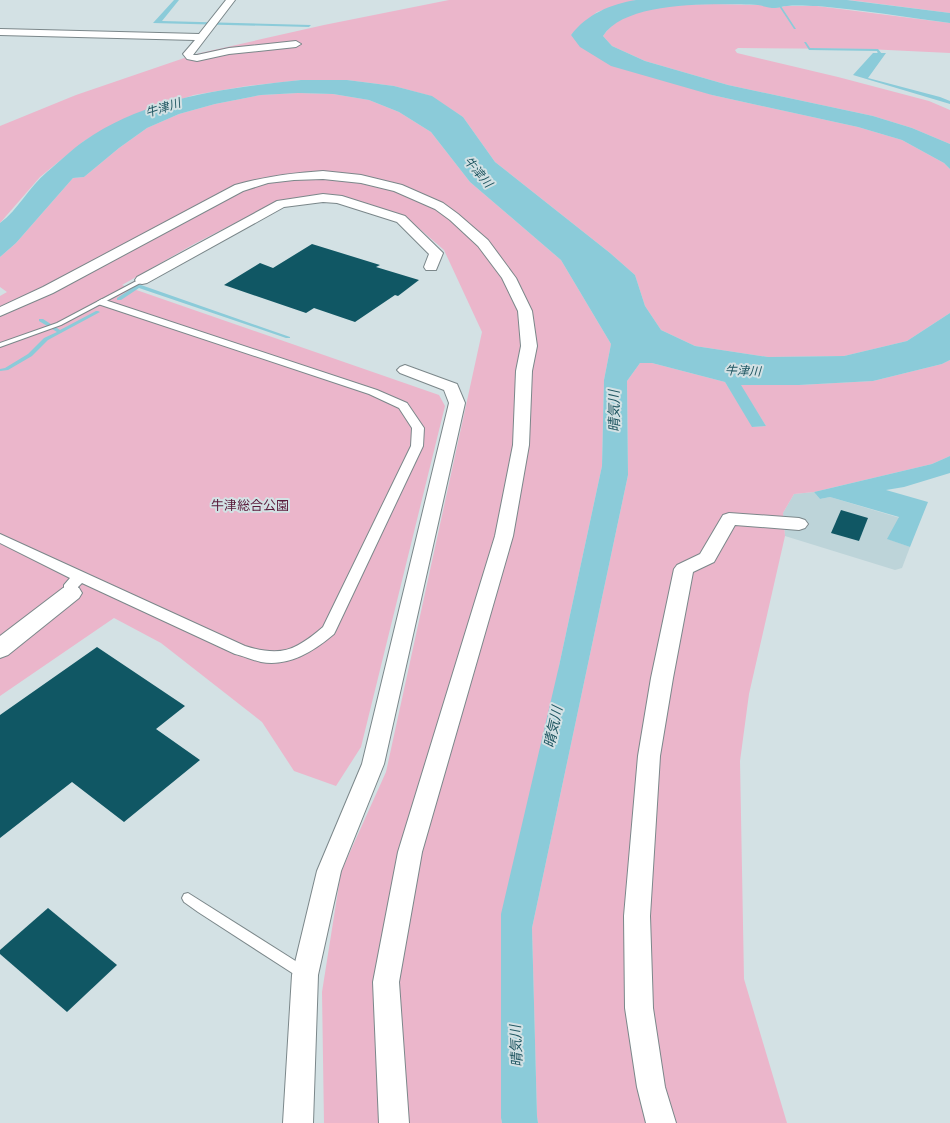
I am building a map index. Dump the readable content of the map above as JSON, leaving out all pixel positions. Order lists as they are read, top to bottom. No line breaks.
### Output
{"water":["牛津川","晴気川"],"parks":["牛津総合公園"]}
